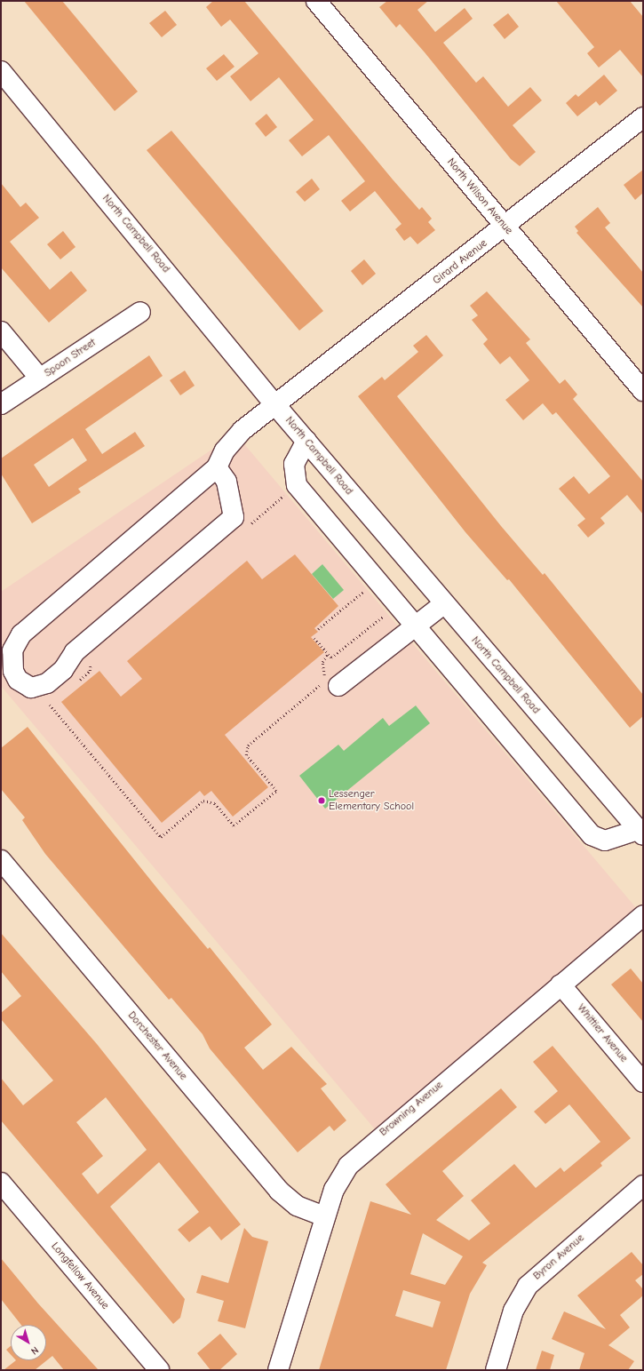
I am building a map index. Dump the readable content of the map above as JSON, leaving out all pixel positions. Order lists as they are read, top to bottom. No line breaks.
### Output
{"streets":{"street":["North Wilson Avenue","North Campbell Road","Girard Avenue","Spoon Street","Whittier Avenue","Dorchester Avenue","Browning Avenue","Byron Avenue","Longfellow Avenue"]},"crossings":[["North Wilson Avenue","Girard Avenue"],["North Campbell Road","Girard Avenue"],["Whittier Avenue","Browning Avenue"],["Dorchester Avenue","Browning Avenue"]],"places":["Lessenger Elementary School"],"north":"bottom right"}
